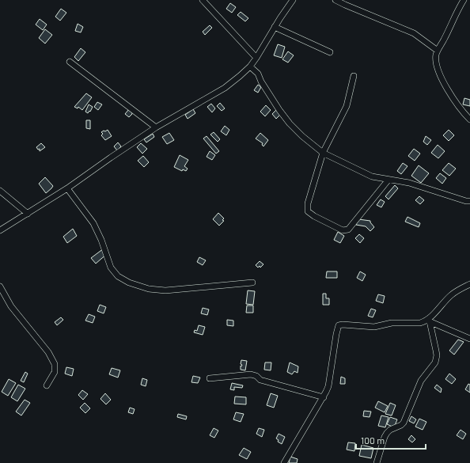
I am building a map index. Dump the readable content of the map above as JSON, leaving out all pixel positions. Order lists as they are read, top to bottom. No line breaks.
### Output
{"scale_bar":"100 m"}
